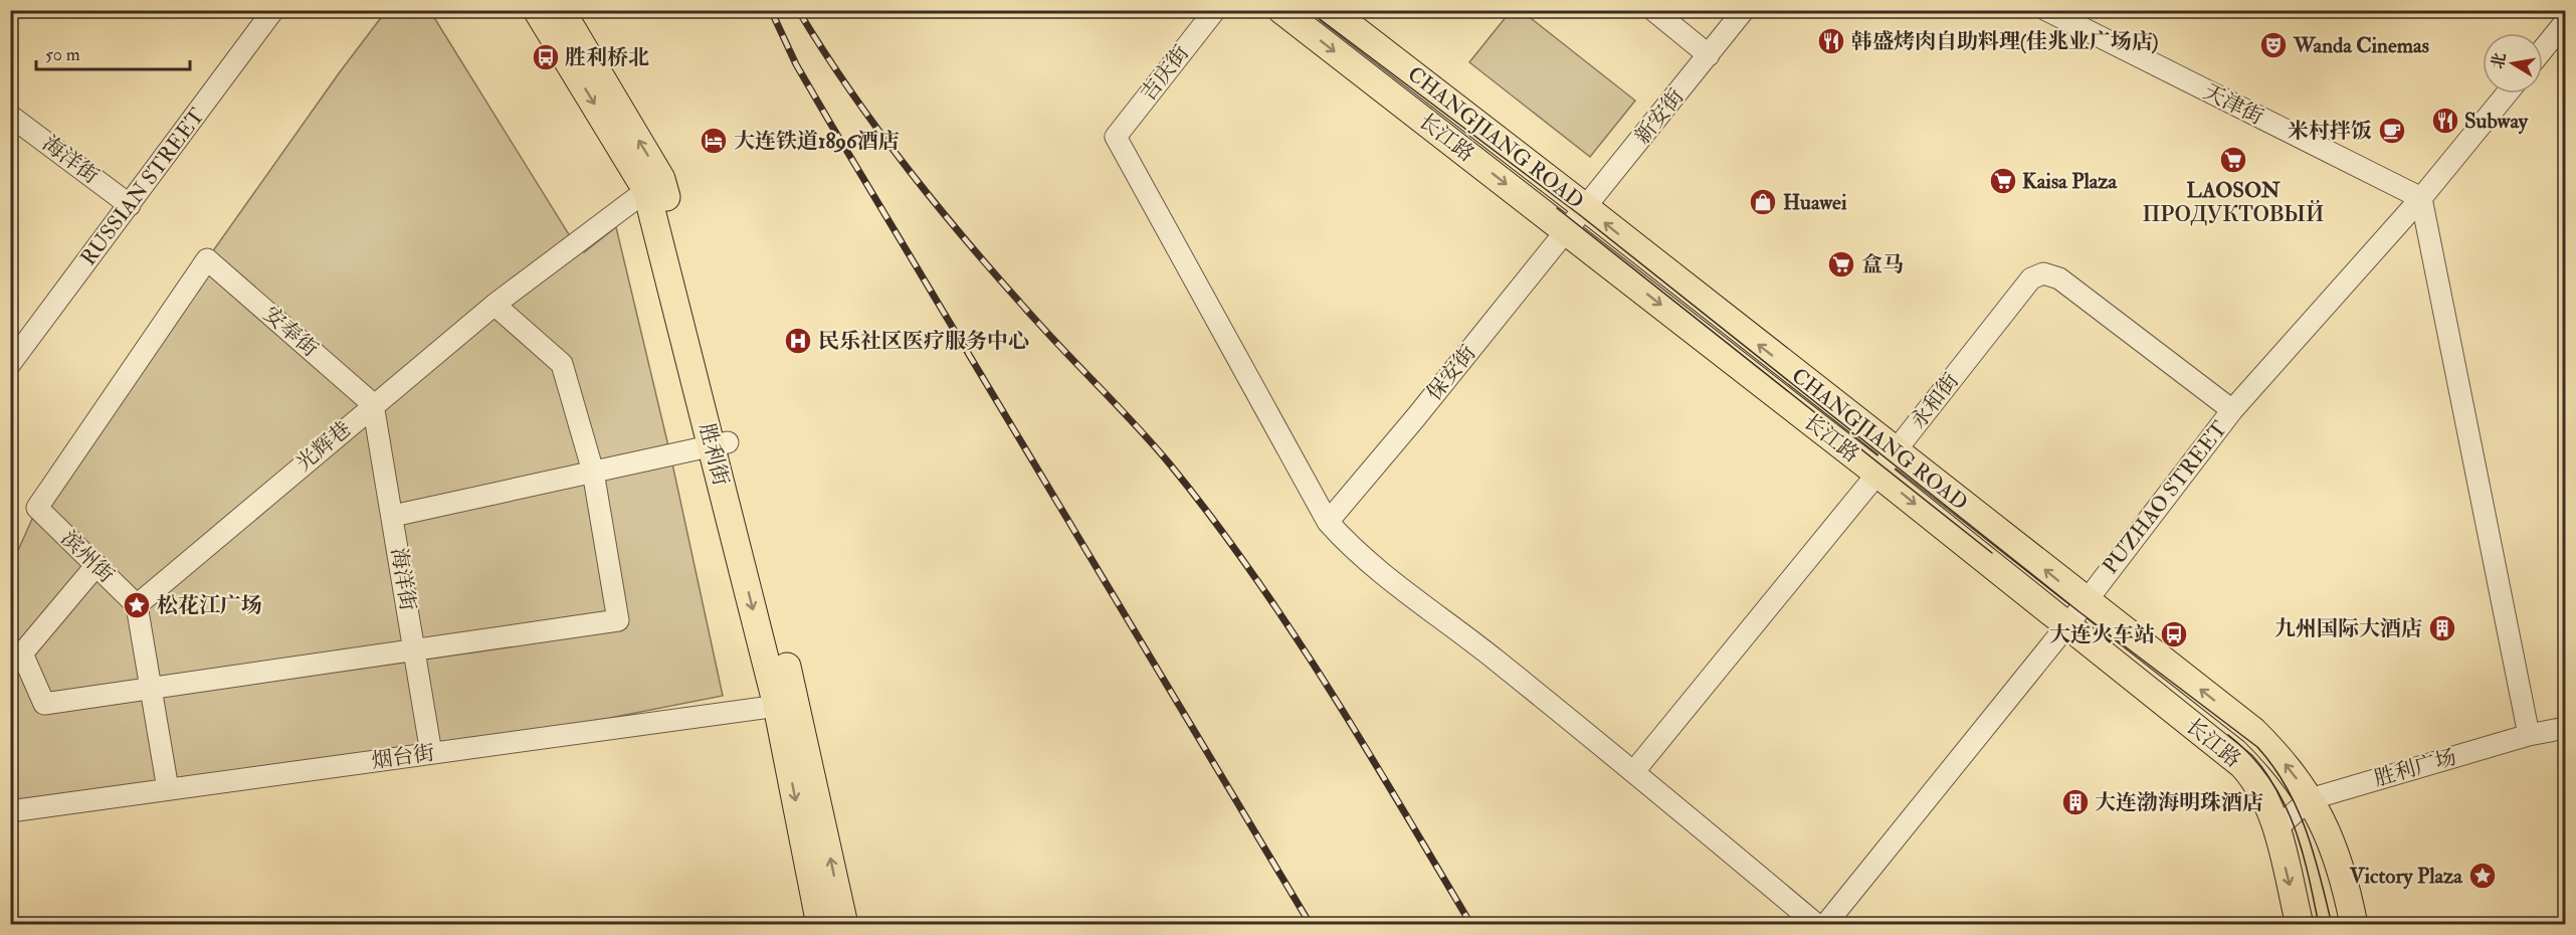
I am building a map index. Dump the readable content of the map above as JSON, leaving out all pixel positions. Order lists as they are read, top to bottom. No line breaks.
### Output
{"streets":{"main road":["长江路","CHANGJIANG ROAD","胜利街"],"street":["吉庆街","天津街","新安街","海洋街","RUSSIAN STREET","安奉街","保安街","永和街","光辉巷","PUZHAO STREET","滨州街","烟台街","胜利广场"]},"crossings":[["吉庆街","保安街"],["天津街","PUZHAO STREET"],["新安街","长江路"],["新安街","CHANGJIANG ROAD"],["新安街","保安街"],["长江路","CHANGJIANG ROAD"],["长江路","保安街"],["长江路","永和街"],["长江路","PUZHAO STREET"],["长江路","胜利广场"],["CHANGJIANG ROAD","保安街"],["CHANGJIANG ROAD","永和街"],["CHANGJIANG ROAD","PUZHAO STREET"],["CHANGJIANG ROAD","胜利广场"],["海洋街","RUSSIAN STREET"],["海洋街","安奉街"],["海洋街","光辉巷"],["海洋街","烟台街"],["安奉街","光辉巷"],["安奉街","滨州街"],["永和街","PUZHAO STREET"],["光辉巷","胜利街"],["光辉巷","滨州街"],["胜利街","烟台街"]],"one_way":["长江路","CHANGJIANG ROAD"],"places":{"restaurant":["韩盛烤肉自助料理(佳兆业广场店)","Subway"],"theatre":["Wanda Cinemas"],"bus stop":["胜利桥北","大连火车站"],"cafe":["米村拌饭"],"hotel":["大连铁道1896酒店"],"supermarket":["LAOSON ПРОДУКТОВЫЙ","Kaisa Plaza","盒马"],"shop":["Huawei"],"hospital":["民乐社区医疗服务中心"],"place":["松花江广场","Victory Plaza"],"building":["九州国际大酒店","大连渤海明珠酒店"]},"scale_bar":"50 m","north":"left"}
